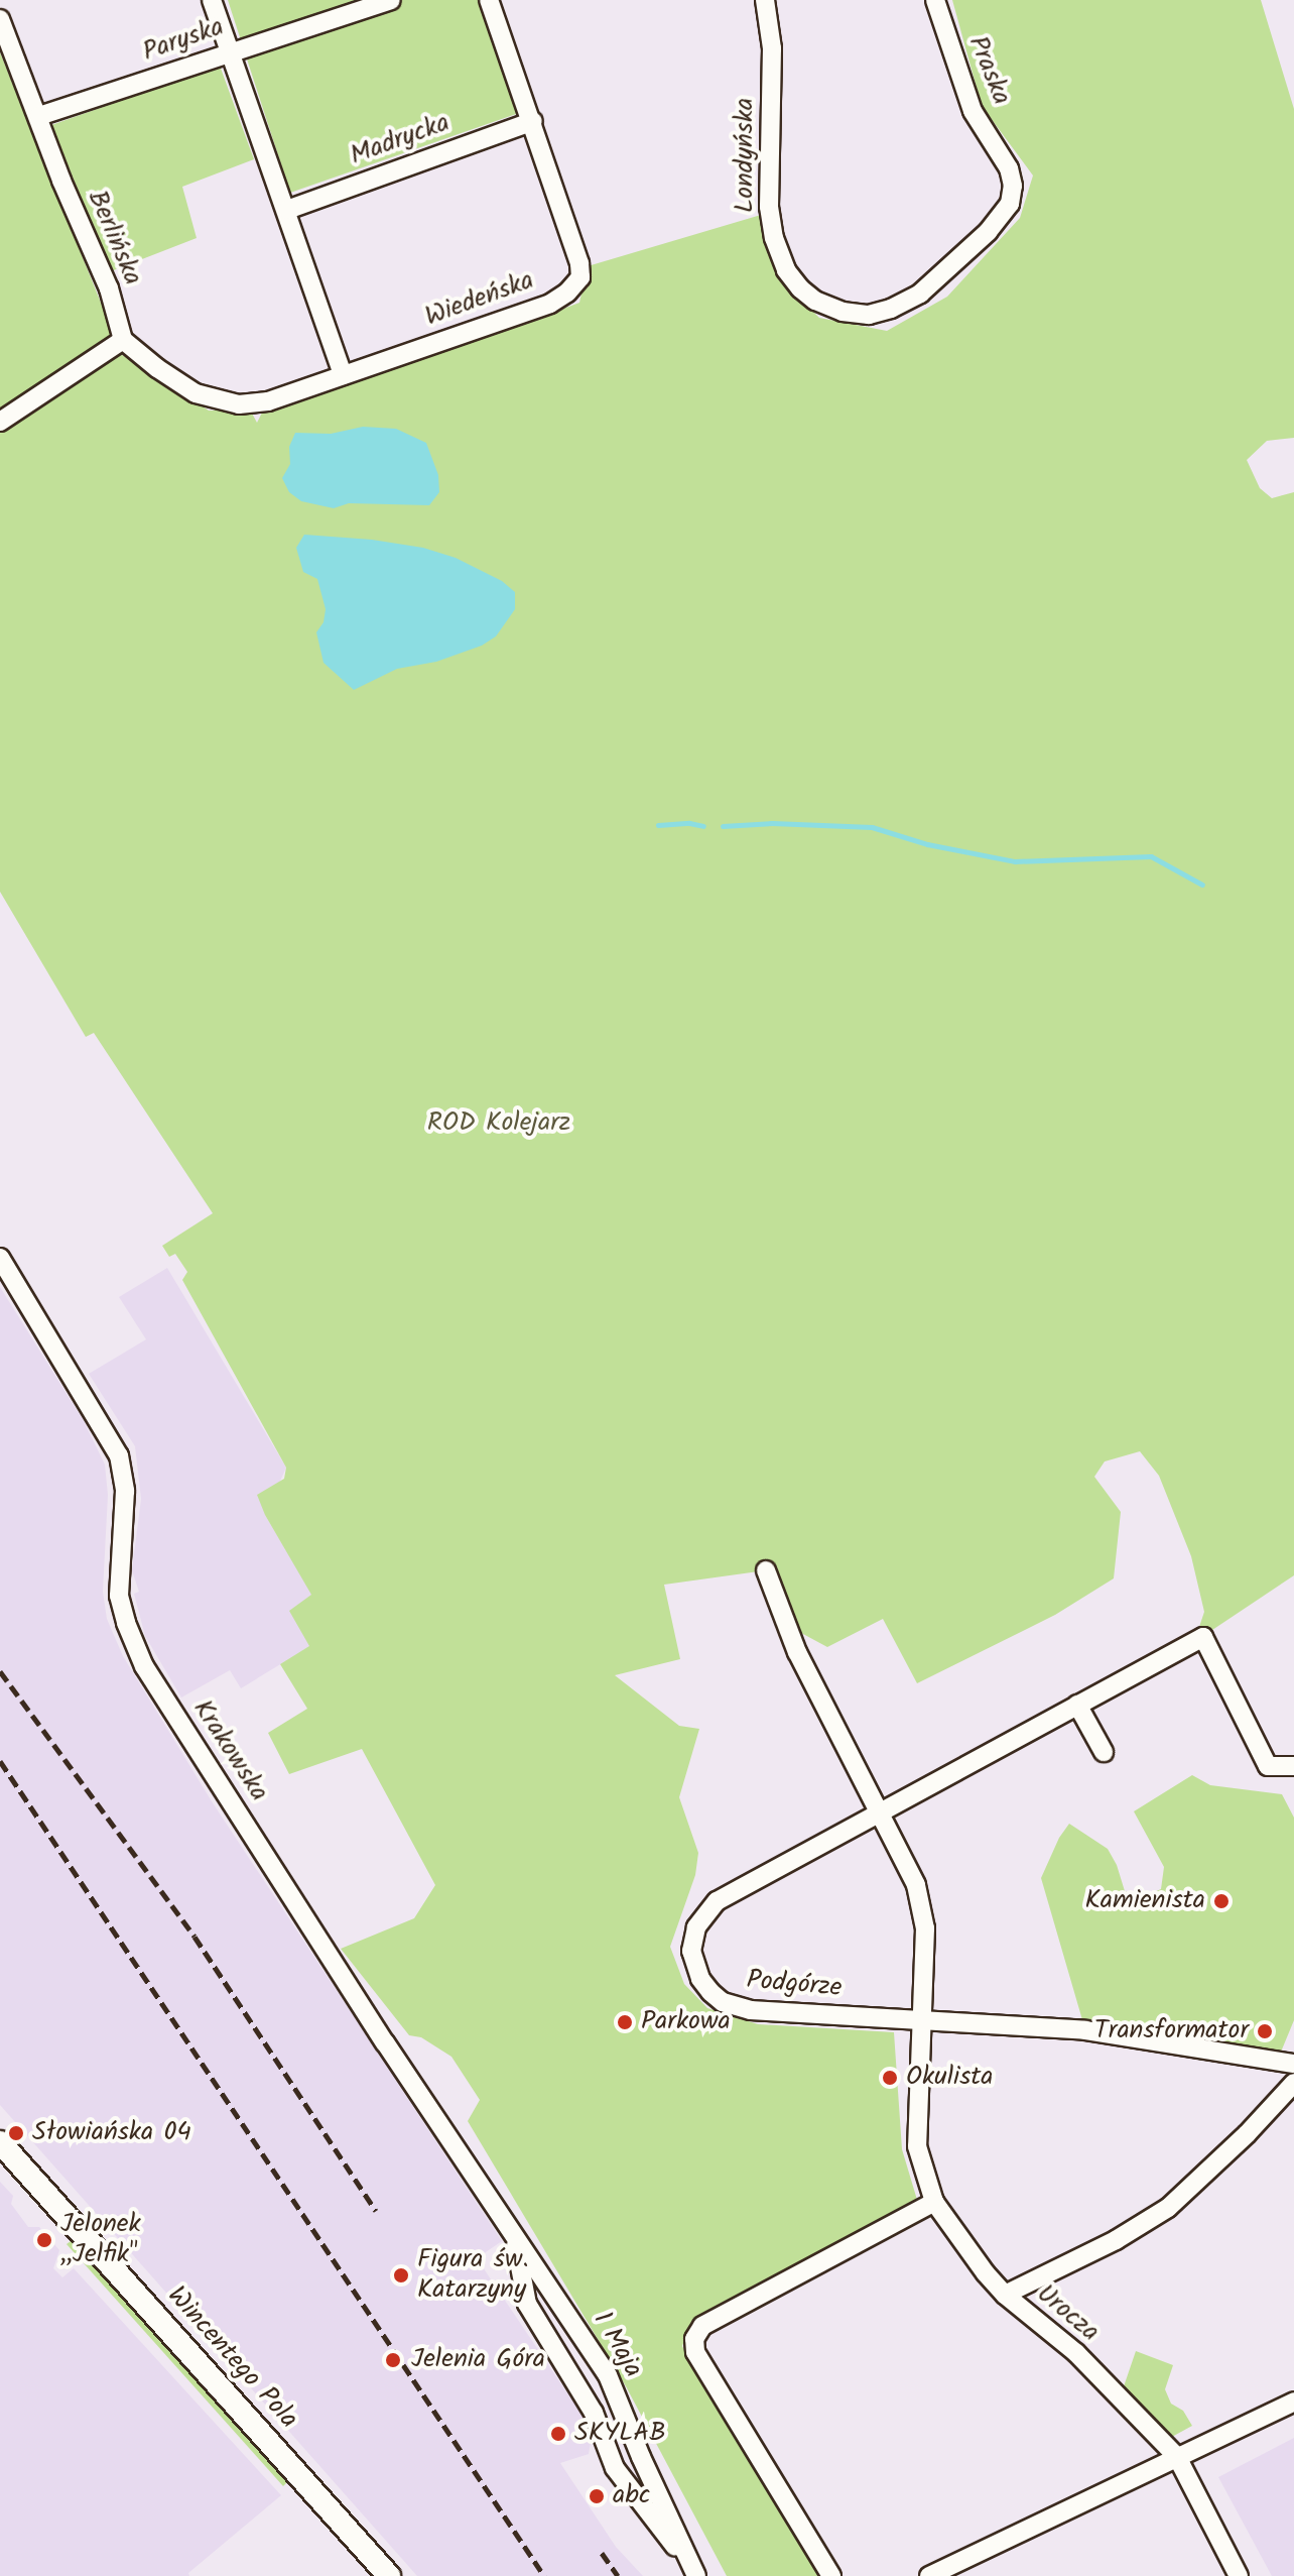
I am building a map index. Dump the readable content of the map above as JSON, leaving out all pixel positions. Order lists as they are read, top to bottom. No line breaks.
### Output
{"streets":{"street":["Paryska","Praska","Madrycka","Londyńska","Berlińska","Wiedeńska","Krakowska","Podgórze","Urocza","1 Maja","Wincentego Pola"]},"crossings":[["Paryska","Berlińska"],["Praska","Londyńska"],["Madrycka","Wiedeńska"],["Berlińska","Wiedeńska"],["Krakowska","1 Maja"]],"parks":["ROD Kolejarz"],"places":["Kamienista","Parkowa","Transformator","Okulista","Słowiańska 04","Jelonek ,,Jelfik\"","Figura św. Katarzyny","Jelenia Góra","SKYLAB","abc"]}
